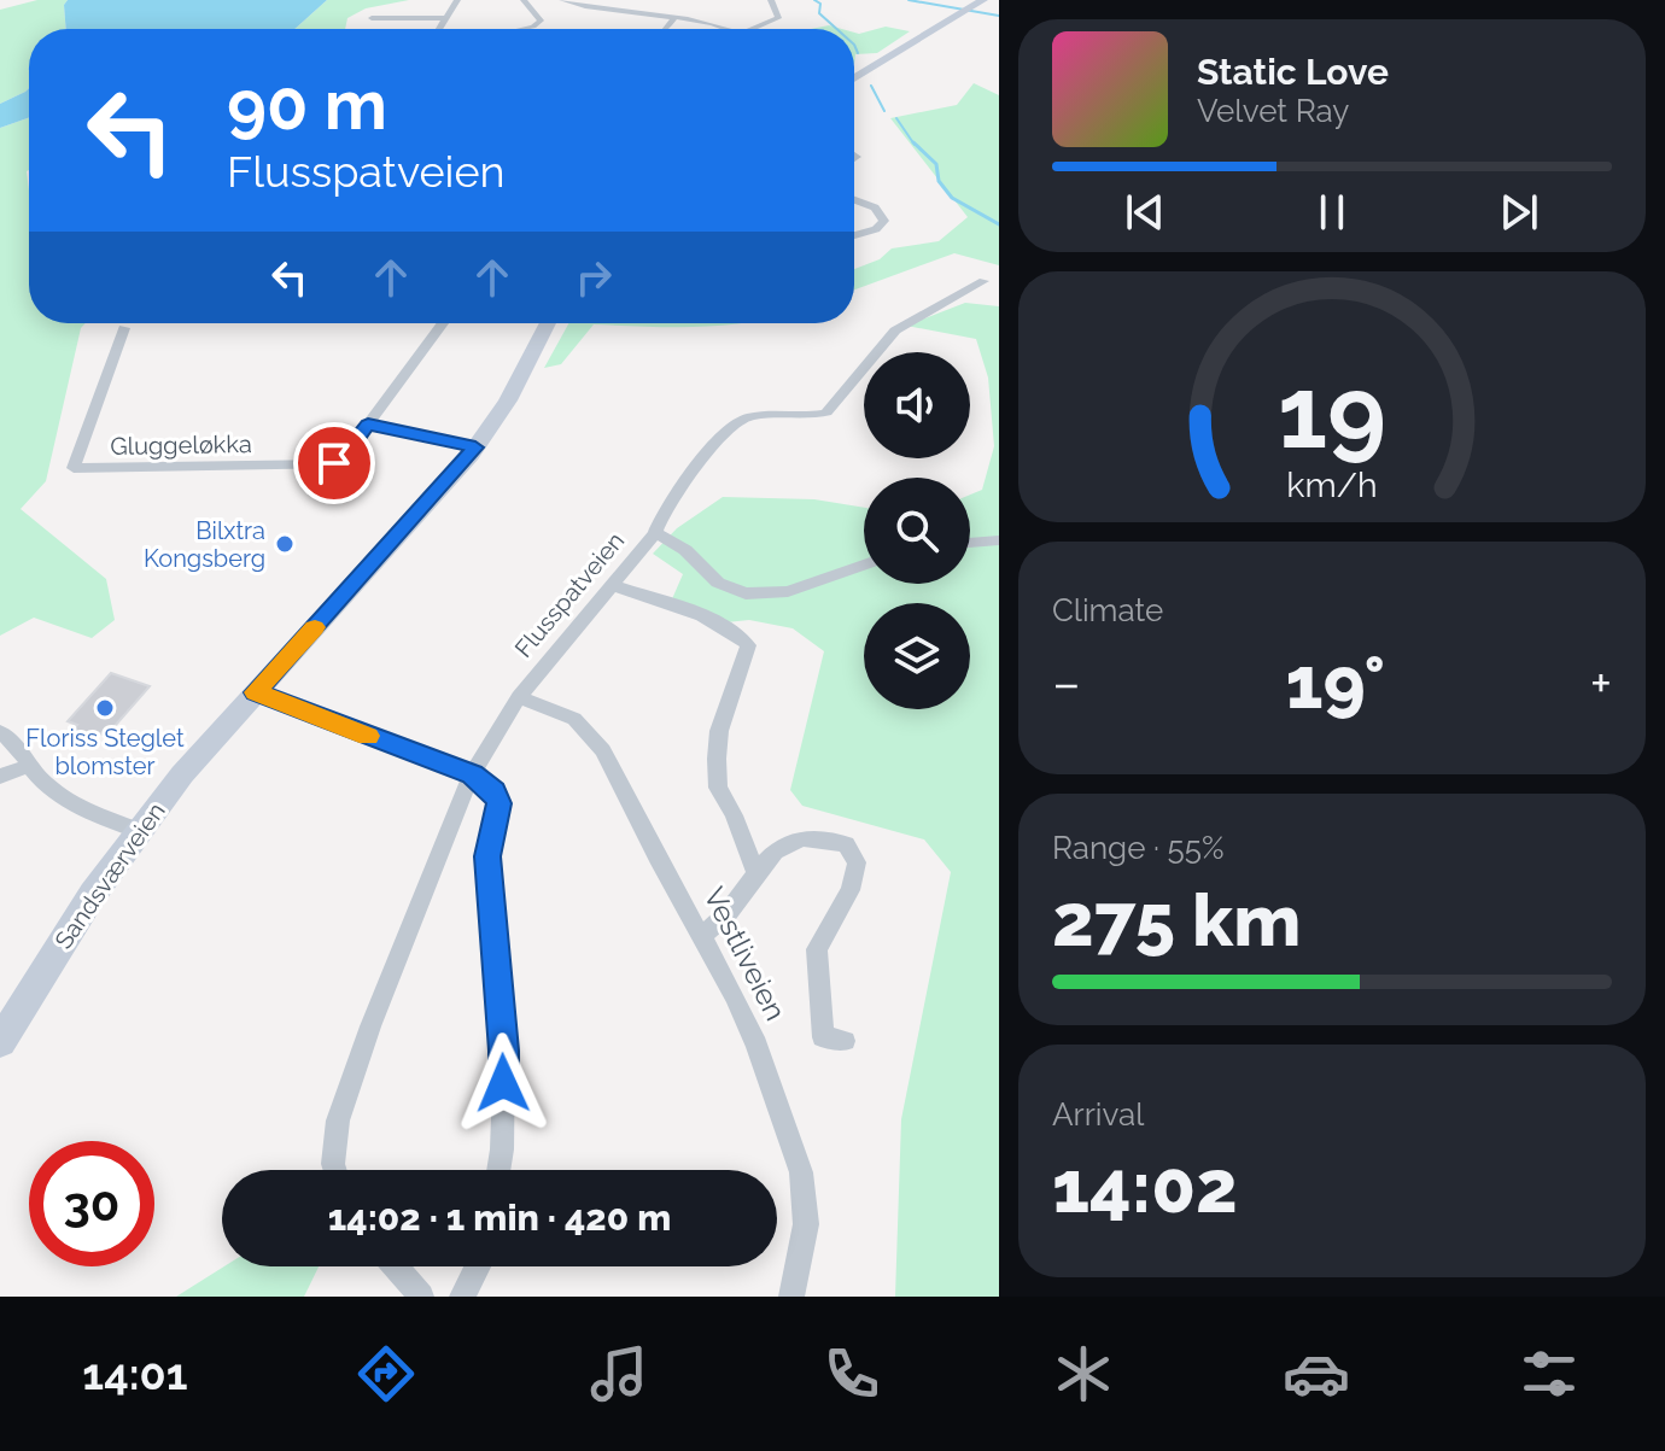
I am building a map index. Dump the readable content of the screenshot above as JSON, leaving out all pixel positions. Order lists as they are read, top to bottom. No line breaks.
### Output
{"streets":{"main road":["Sandsværveien"],"street":["Gluggeløkka","Flusspatveien","Vestliveien"]},"crossings":[["Flusspatveien","Vestliveien"]],"places":["Bilxtra Kongsberg","Floriss Steglet blomster"],"page":{"turn":["90 m","Flusspatveien"],"song":["Static Love","Velvet Ray"],"tile":["Climate",["Range · 55%","275 km"],["Arrival","14:02"]],"heat":["−","19°","+"],"limit":"30","trip":"14:02 · 1 min · 420 m","tabs":"14:01","gauge":["19","km/h"]}}
